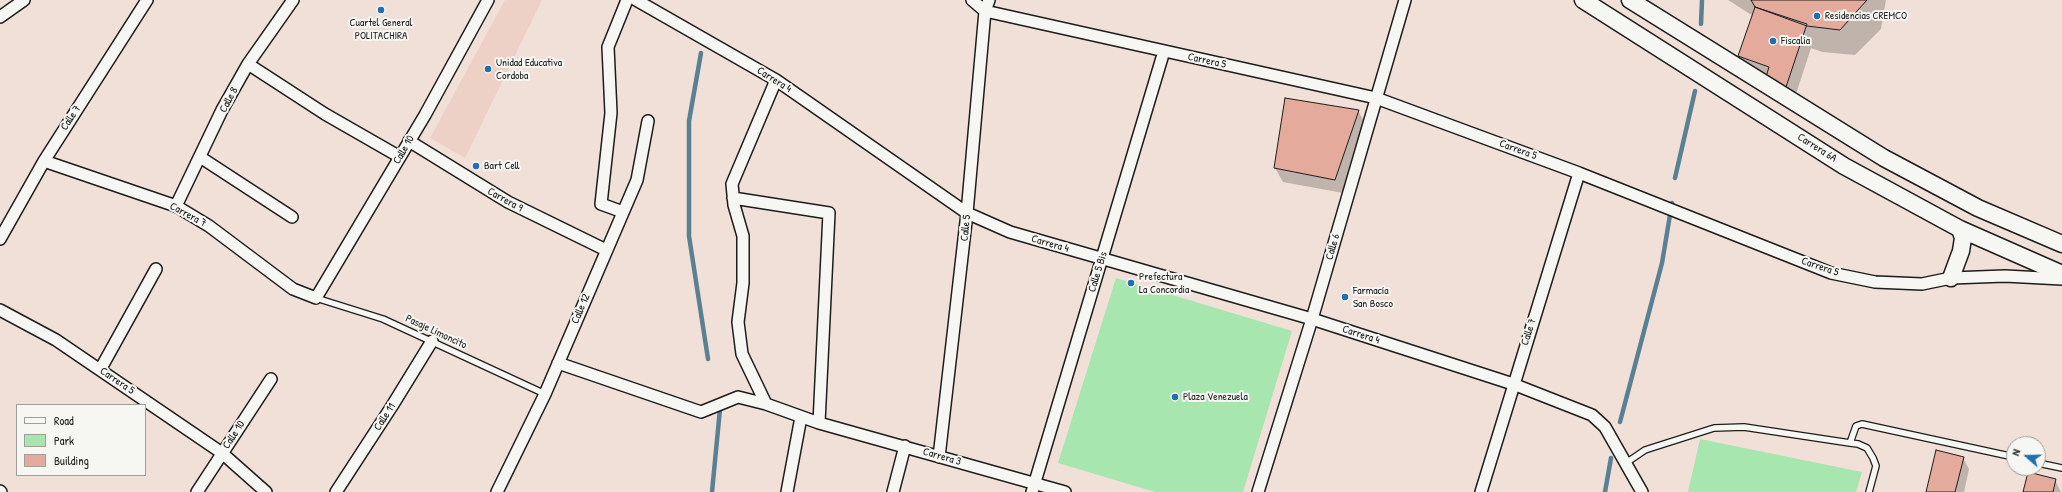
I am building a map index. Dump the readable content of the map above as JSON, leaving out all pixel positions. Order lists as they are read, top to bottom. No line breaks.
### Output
{"streets":{"street":["Carrera 5","Carrera 4","Calle 8","Calle 7","Carrera 6A","Calle 10","Carrera 9","Carrera 7","Calle 5","Calle 6","Calle 5 Bis","Calle 12","Calle 11","Carrera 3"],"lane":["Pasaje Limoncito"]},"crossings":[["Carrera 5","Calle 7"],["Carrera 5","Calle 10"],["Carrera 5","Calle 5"],["Carrera 5","Calle 6"],["Carrera 5","Calle 5 Bis"],["Carrera 4","Calle 7"],["Carrera 4","Calle 5"],["Carrera 4","Calle 6"],["Carrera 4","Calle 5 Bis"],["Calle 8","Carrera 7"],["Calle 7","Carrera 7"],["Calle 10","Carrera 9"],["Calle 10","Carrera 7"],["Calle 10","Pasaje Limoncito"],["Carrera 9","Calle 12"],["Carrera 7","Pasaje Limoncito"],["Calle 5","Carrera 3"],["Calle 5 Bis","Carrera 3"],["Calle 12","Pasaje Limoncito"],["Calle 12","Carrera 3"],["Pasaje Limoncito","Calle 11"]],"places":["Cuartel General POLITACHIRA","Residencias CREMCO","Fiscalía","Unidad Educativa Cordoba","Bart Cell","Prefectura La Concordia","Farmacía San Bosco","Plaza Venezuela"],"legend":["Road","Park","Building"],"north":"left"}
